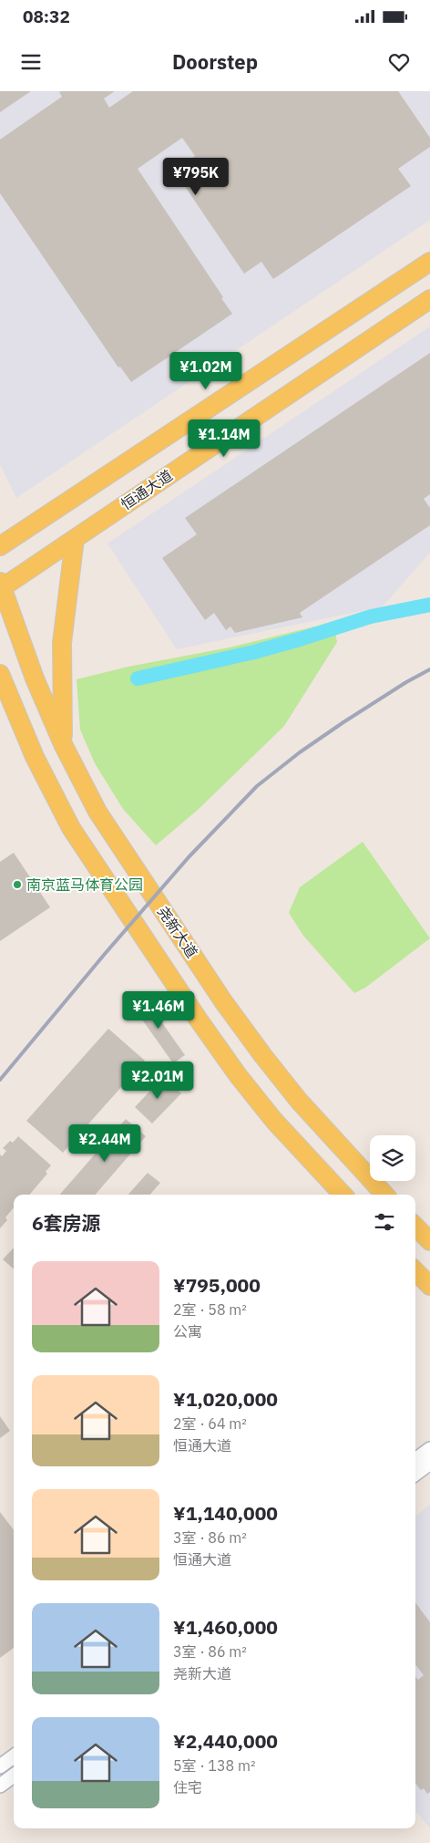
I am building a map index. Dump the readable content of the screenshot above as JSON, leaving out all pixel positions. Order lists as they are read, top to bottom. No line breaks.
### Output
{"streets":{"main road":["恒通大道","尧新大道"]},"crossings":[["恒通大道","尧新大道"]],"places":["南京蓝马体育公园"],"page":{"status":"08:32","header":"Doorstep","price":["¥795K","¥1.02M","¥1.14M","¥1.46M","¥2.01M","¥2.44M"],"heading":"6套房源","list":[{"name":"¥795,000","note":"2室 · 58 m² · 公寓"},{"name":"¥1,020,000","note":"2室 · 64 m² · 恒通大道"},{"name":"¥1,140,000","note":"3室 · 86 m² · 恒通大道"},{"name":"¥1,460,000","note":"3室 · 86 m² · 尧新大道"},{"name":"¥2,440,000","note":"5室 · 138 m² · 住宅"}]}}
